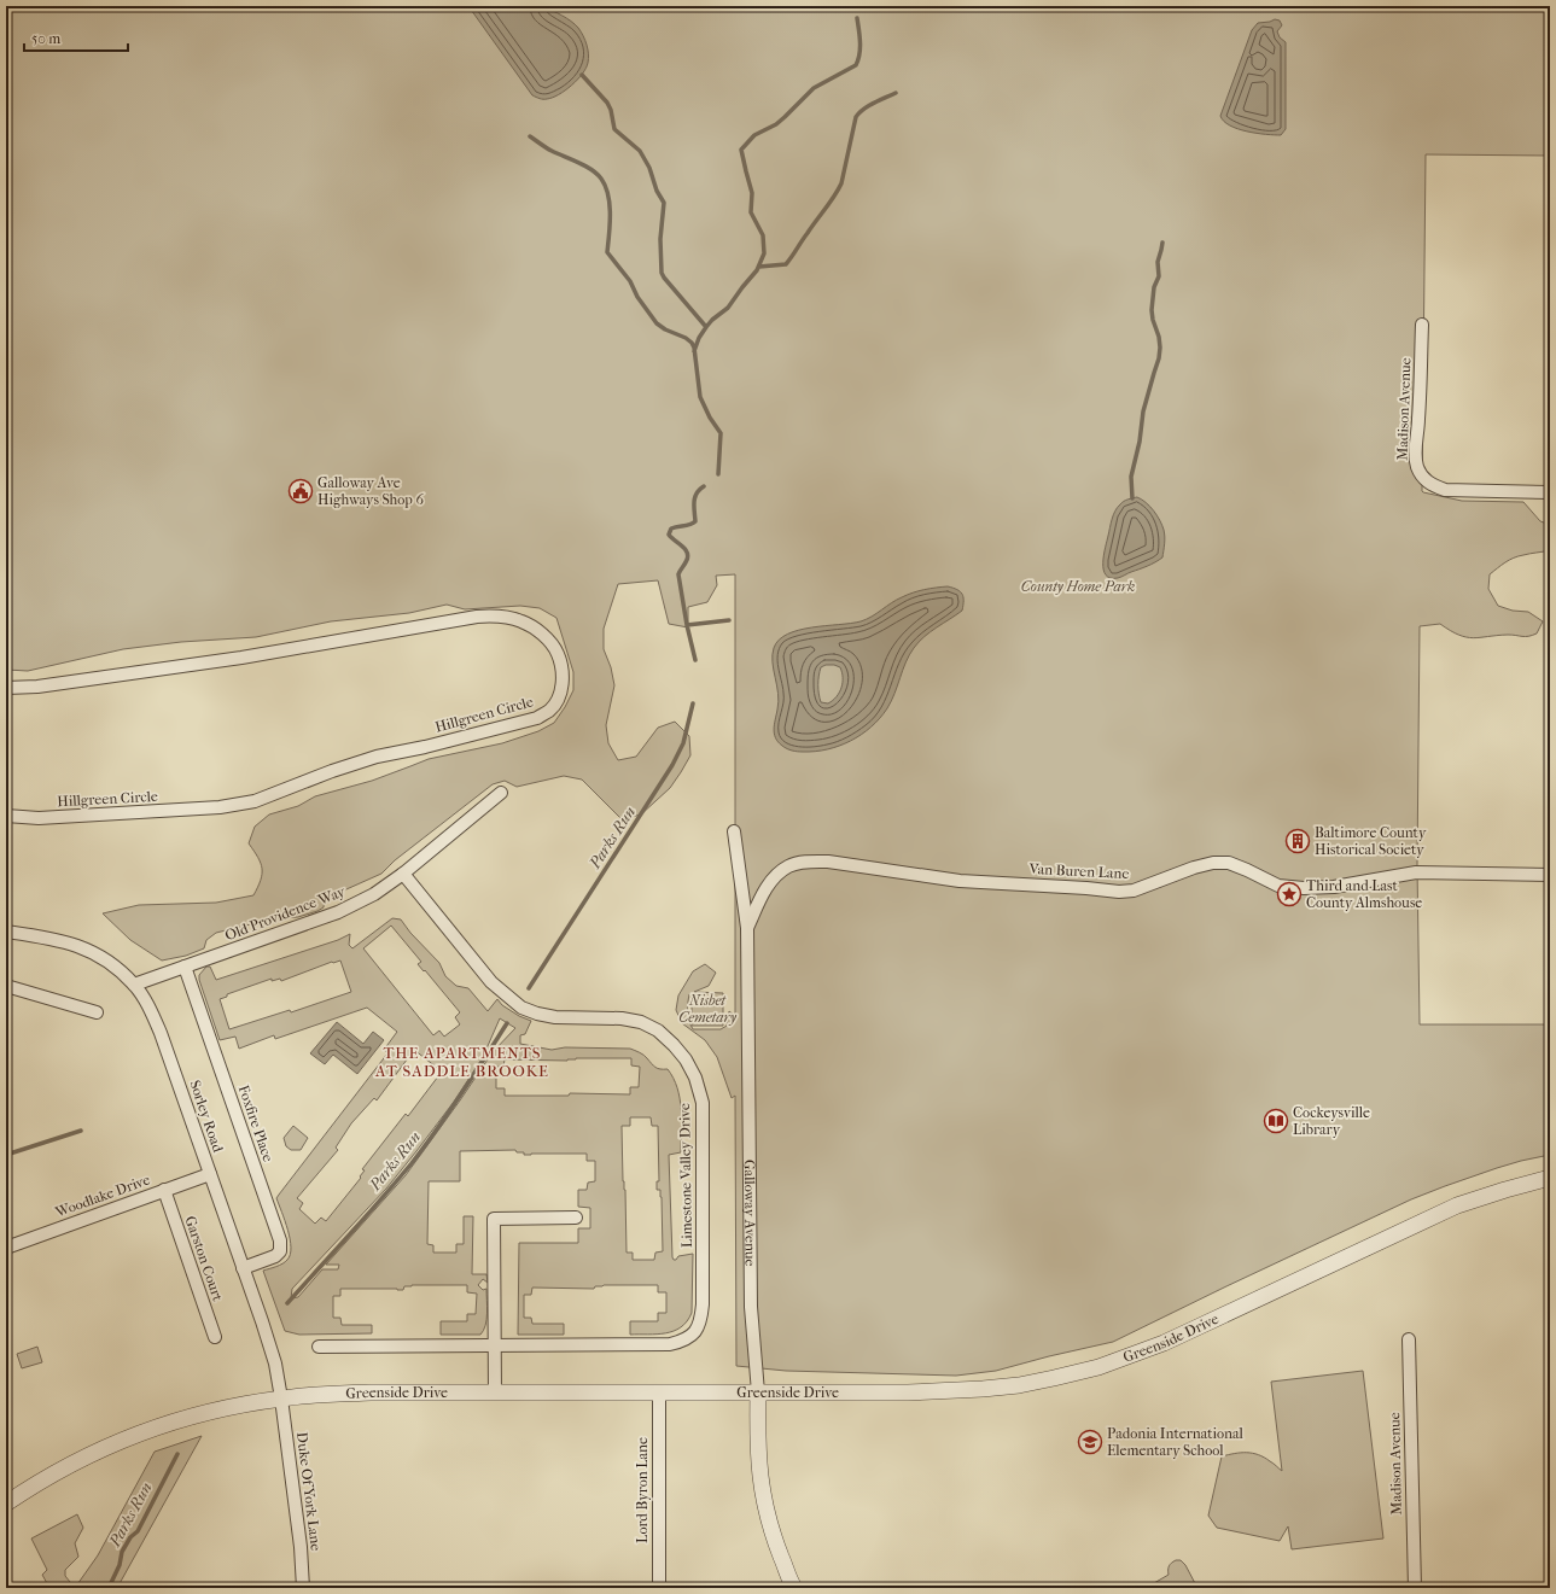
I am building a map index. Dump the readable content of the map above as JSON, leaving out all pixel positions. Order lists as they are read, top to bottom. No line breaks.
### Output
{"streets":{"street":["Madison Avenue","Hillgreen Circle","Van Buren Lane","Old Providence Way","Sorley Road","Foxfire Place","Limestone Valley Drive","Woodlake Drive","Galloway Avenue","Garston Court","Greenside Drive","Lord Byron Lane","Duke Of York Lane"]},"crossings":[["Van Buren Lane","Galloway Avenue"],["Old Providence Way","Sorley Road"],["Old Providence Way","Foxfire Place"],["Old Providence Way","Limestone Valley Drive"],["Sorley Road","Foxfire Place"],["Sorley Road","Woodlake Drive"],["Sorley Road","Greenside Drive"],["Sorley Road","Duke Of York Lane"],["Woodlake Drive","Garston Court"],["Galloway Avenue","Greenside Drive"],["Greenside Drive","Lord Byron Lane"],["Greenside Drive","Duke Of York Lane"]],"districts":["THE APARTMENTS AT SADDLE BROOKE"],"water":["Parks Run"],"parks":["County Home Park","Nisbet Cemetary"],"places":{"public building":["Galloway Ave Highways Shop 6"],"building":["Baltimore County Historical Society"],"place":["Third and Last County Almshouse"],"library":["Cockeysville Library"],"school or university":["Padonia International Elementary School"]},"scale_bar":"50 m"}
